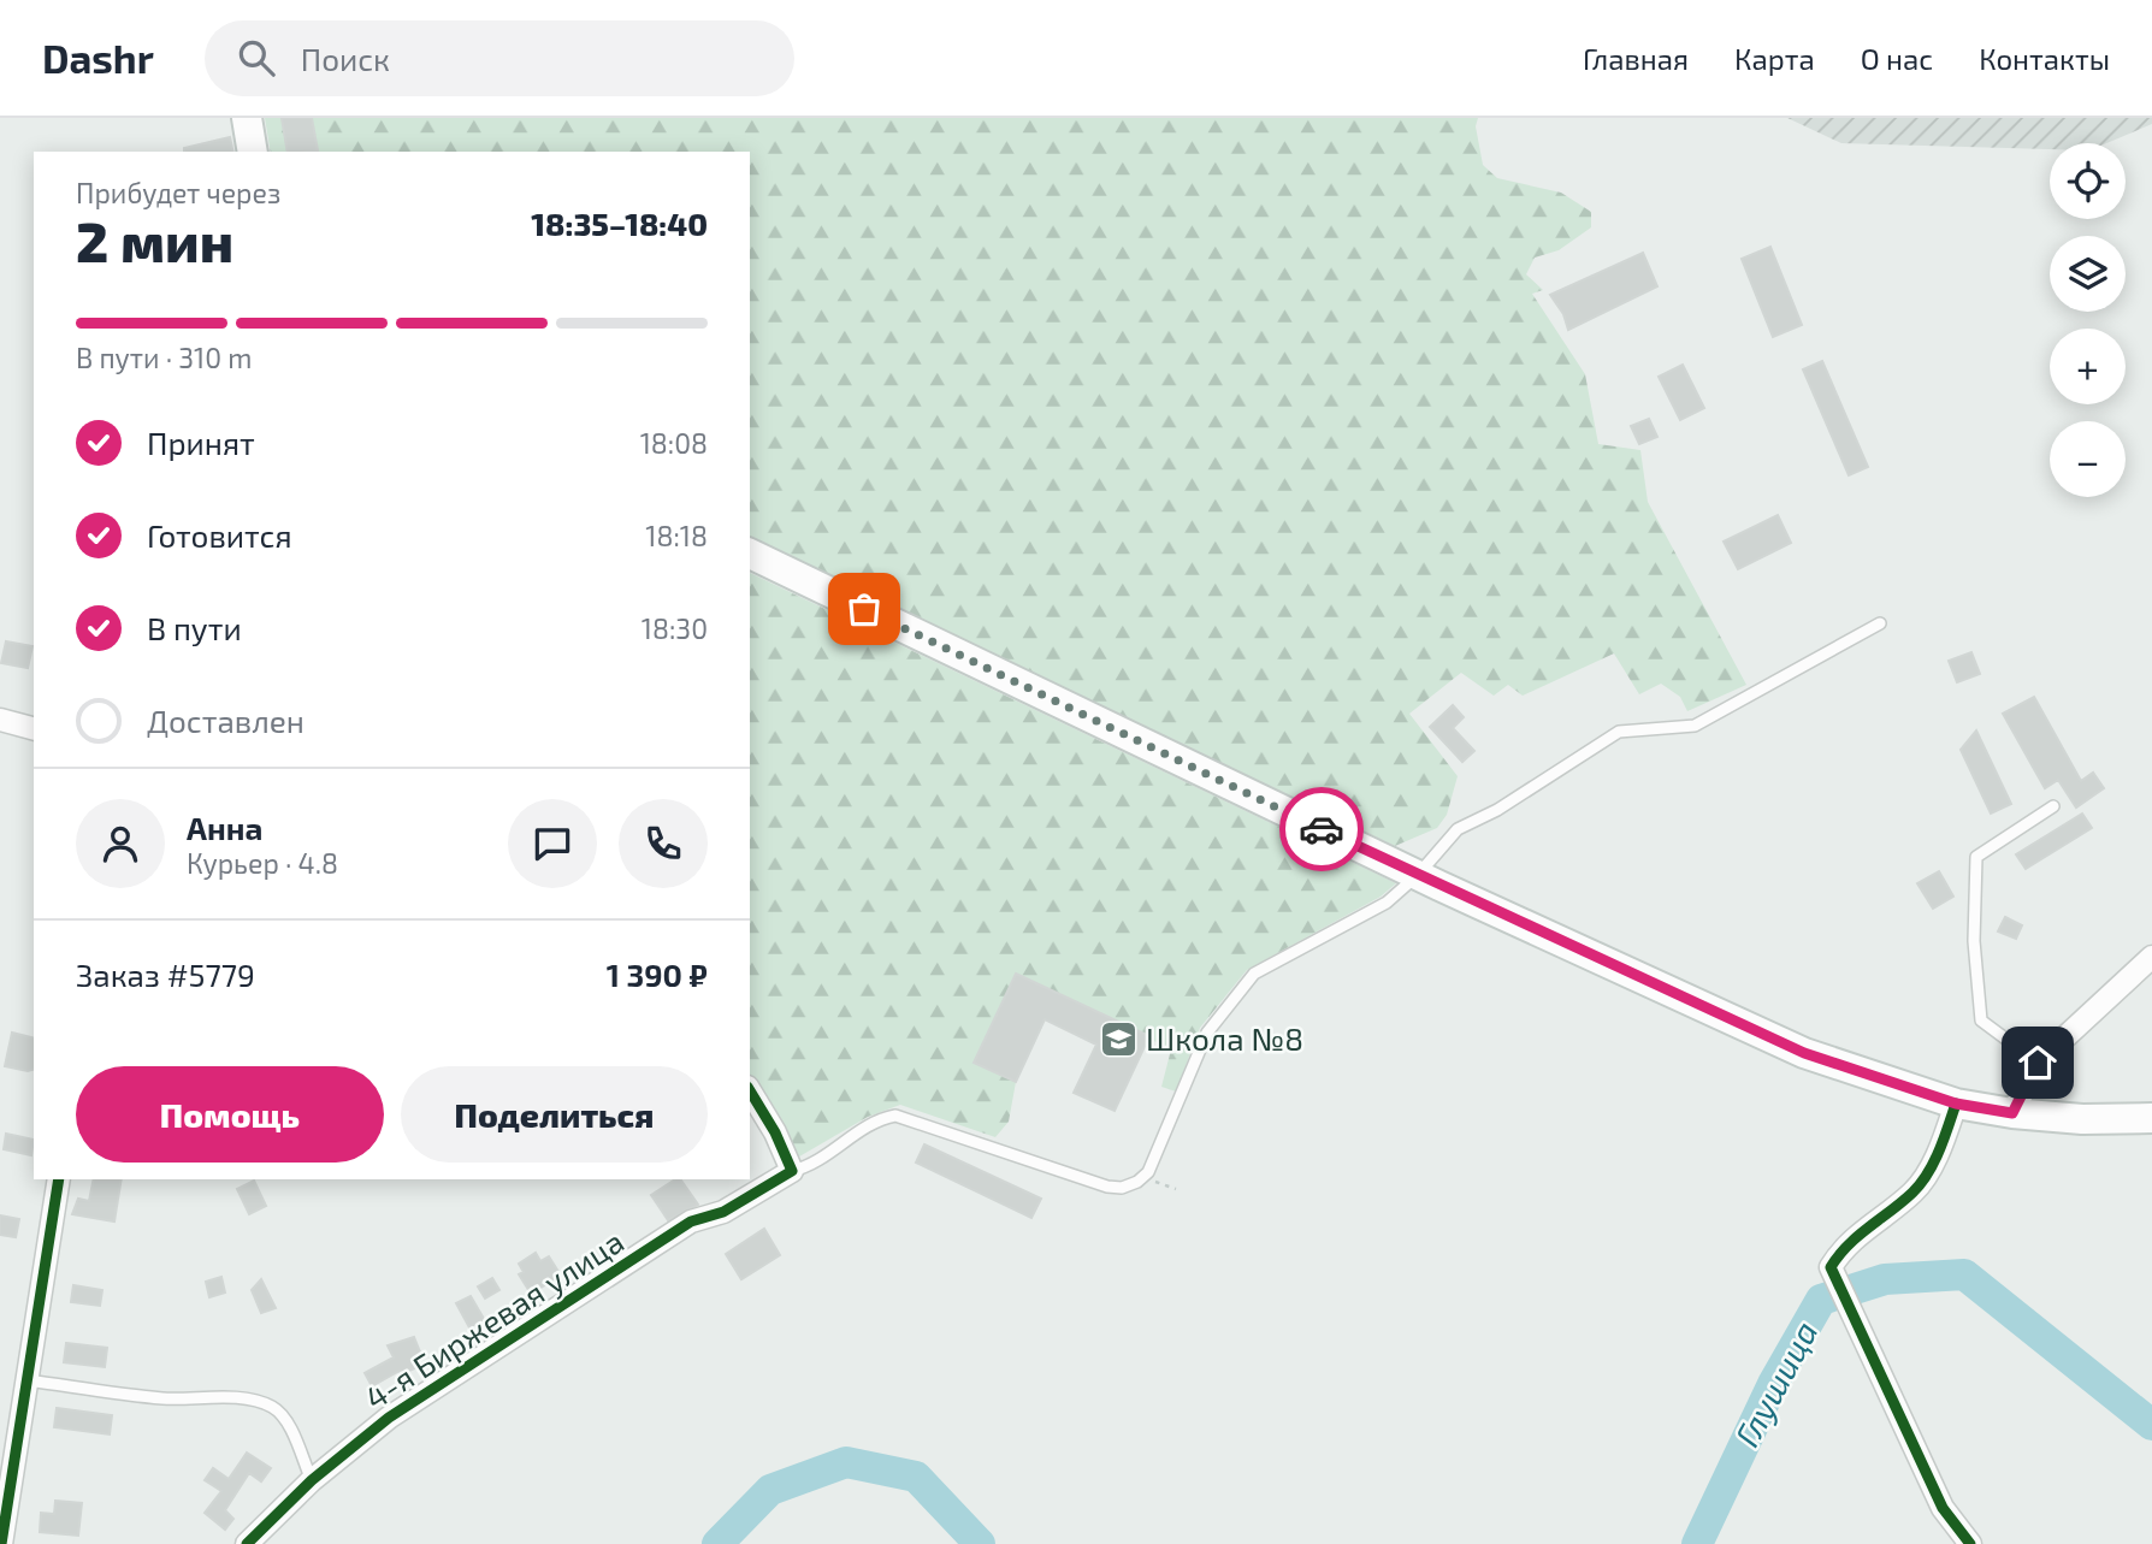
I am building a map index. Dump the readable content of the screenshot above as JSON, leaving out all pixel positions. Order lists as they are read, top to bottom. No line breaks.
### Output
{"streets":{"street":["4-я Биржевая улица"]},"water":["Глушица"],"places":{"school or university":["Школа №8"]},"page":{"header":"Dashr","search":"Поиск","nav":["Главная","Карта","О нас","Контакты"],"map_buttons":["+","−"],"heading":["2 мин","Прибудет через","18:35–18:40"],"panel":["Анна","Курьер · 4.8","Заказ #5779","1 390 ₽"],"bar":"В пути · 310 m","list":[["Принят","18:08"],["Готовится","18:18"],["В пути","18:30"],"Доставлен"],"buttons":["Помощь","Поделиться"]}}
